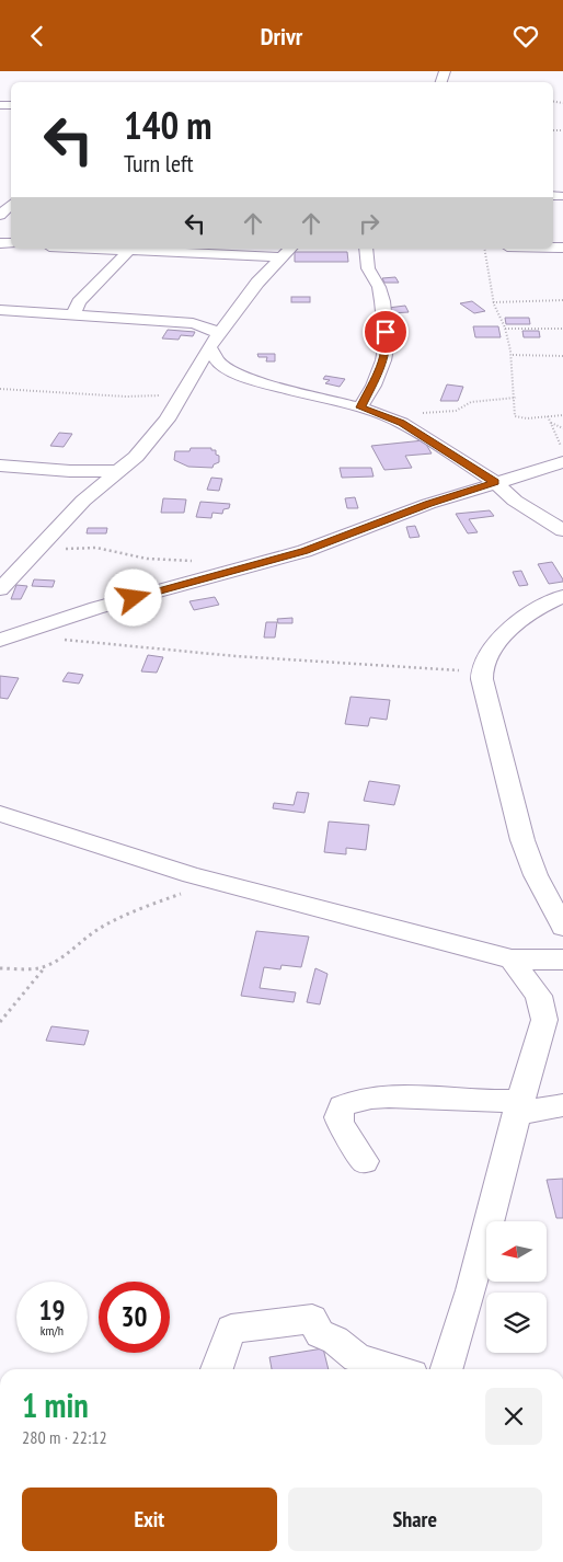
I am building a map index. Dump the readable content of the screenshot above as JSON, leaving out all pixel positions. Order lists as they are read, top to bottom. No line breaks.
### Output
{"north":"left","page":{"header":"Drivr","turn":["140 m","Turn left"],"speed":"19 km/h","limit":"30","heading":["1 min","280 m · 22:12"],"buttons":["Exit","Share"]}}
